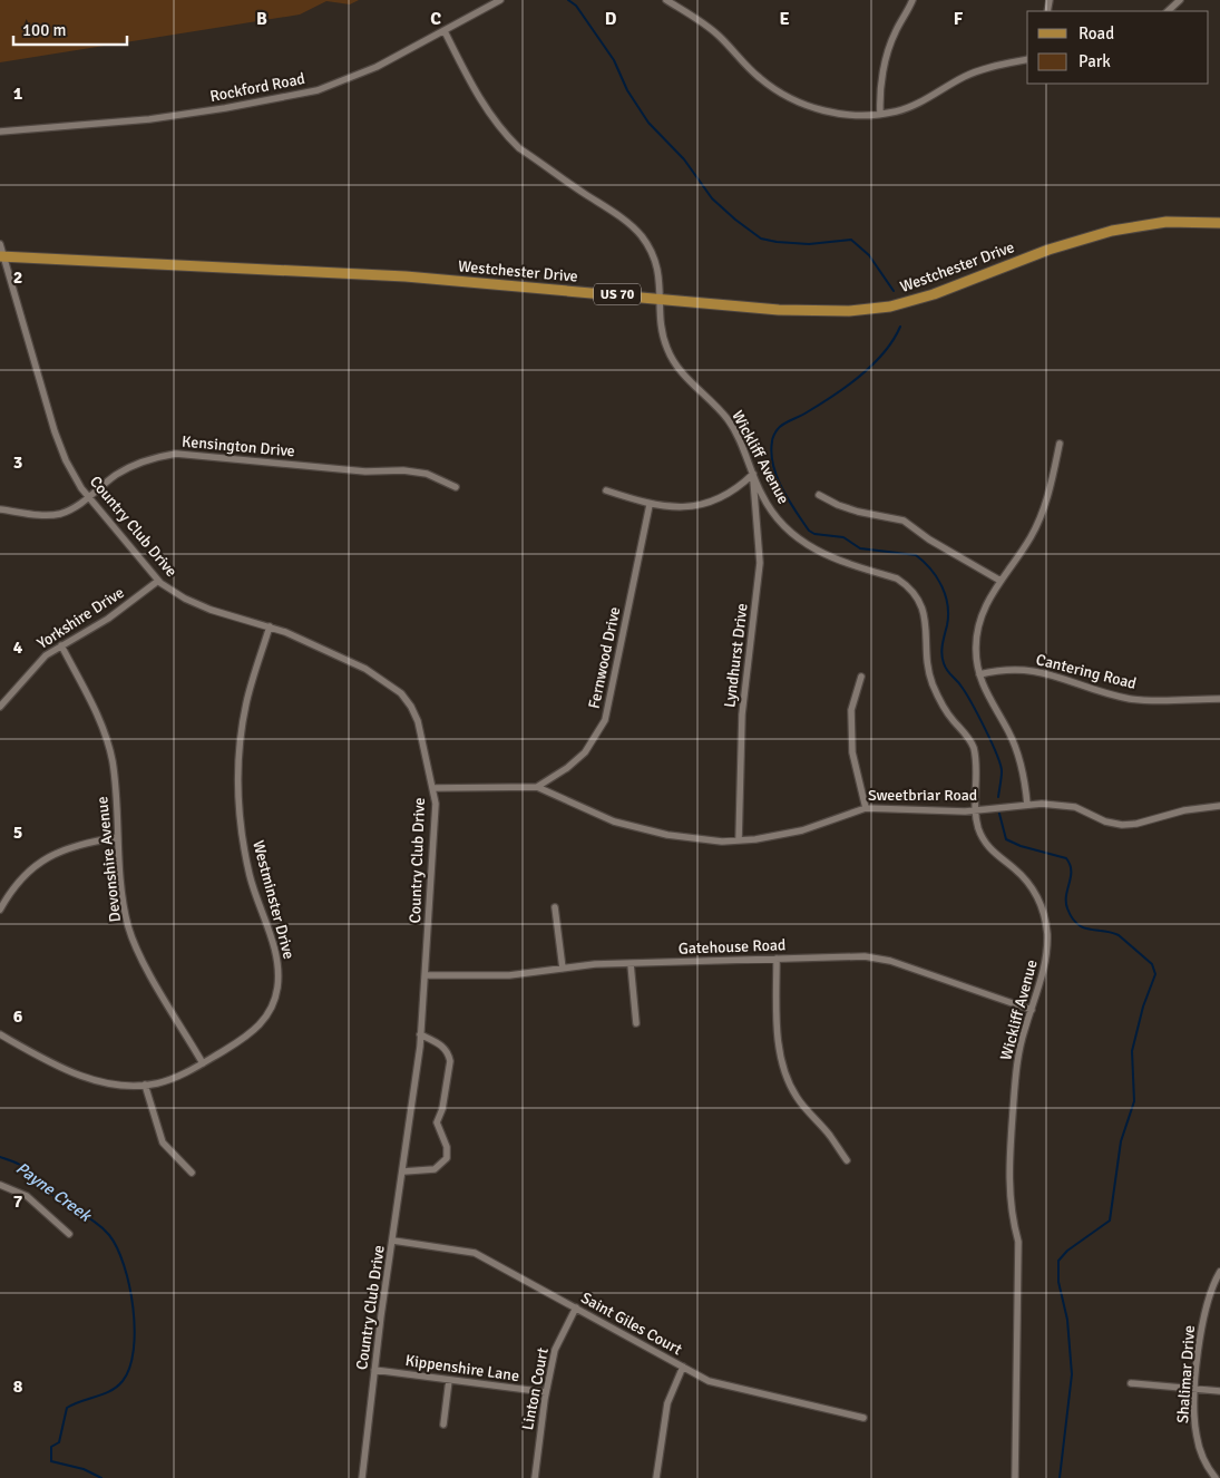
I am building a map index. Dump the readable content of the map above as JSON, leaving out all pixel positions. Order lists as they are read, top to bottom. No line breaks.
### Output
{"streets":{"main road":["Westchester Drive","US 70"],"street":["Rockford Road","Kensington Drive","Wickliff Avenue","Country Club Drive","Yorkshire Drive","Lyndhurst Drive","Fernwood Drive","Cantering Road","Sweetbriar Road","Devonshire Avenue","Westminster Drive","Gatehouse Road","Saint Giles Court","Kippenshire Lane","Shalimar Drive","Linton Court"]},"crossings":[["Rockford Road","Wickliff Avenue"],["Westchester Drive","Wickliff Avenue"],["Westchester Drive","Country Club Drive"],["Kensington Drive","Country Club Drive"],["Wickliff Avenue","Lyndhurst Drive"],["Wickliff Avenue","Sweetbriar Road"],["Wickliff Avenue","Gatehouse Road"],["Country Club Drive","Yorkshire Drive"],["Country Club Drive","Sweetbriar Road"],["Country Club Drive","Westminster Drive"],["Country Club Drive","Gatehouse Road"],["Country Club Drive","Saint Giles Court"],["Country Club Drive","Kippenshire Lane"],["Yorkshire Drive","Devonshire Avenue"],["Lyndhurst Drive","Sweetbriar Road"],["Fernwood Drive","Sweetbriar Road"],["Devonshire Avenue","Westminster Drive"],["Saint Giles Court","Linton Court"],["Kippenshire Lane","Linton Court"]],"water":["Payne Creek"],"legend":["Road","Park"],"scale_bar":"100 m","grid":{"columns":["B","C","D","E","F"],"rows":["1","2","3","4","5","6","7","8"]}}
